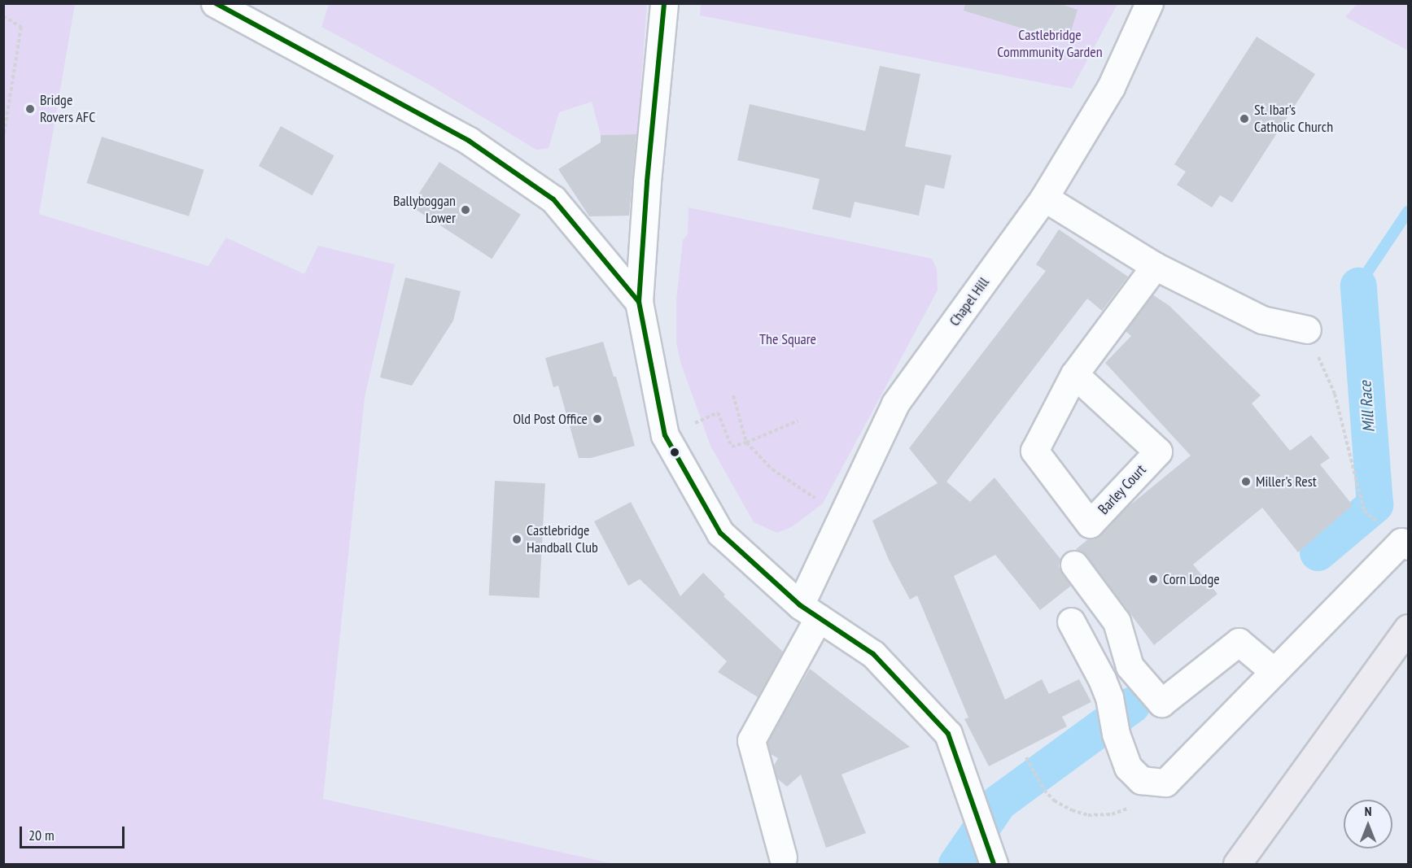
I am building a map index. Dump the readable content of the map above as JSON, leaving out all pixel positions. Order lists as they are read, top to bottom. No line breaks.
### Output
{"streets":{"street":["Chapel Hill","Barley Court"]},"water":["Mill Race"],"parks":["Castlebridge Commmunity Garden","The Square"],"places":["Bridge Rovers AFC","St. Ibar's Catholic Church","Ballyboggan Lower","Old Post Office","Miller's Rest","Castlebridge Handball Club","Corn Lodge"],"scale_bar":"20 m","north":"top"}
